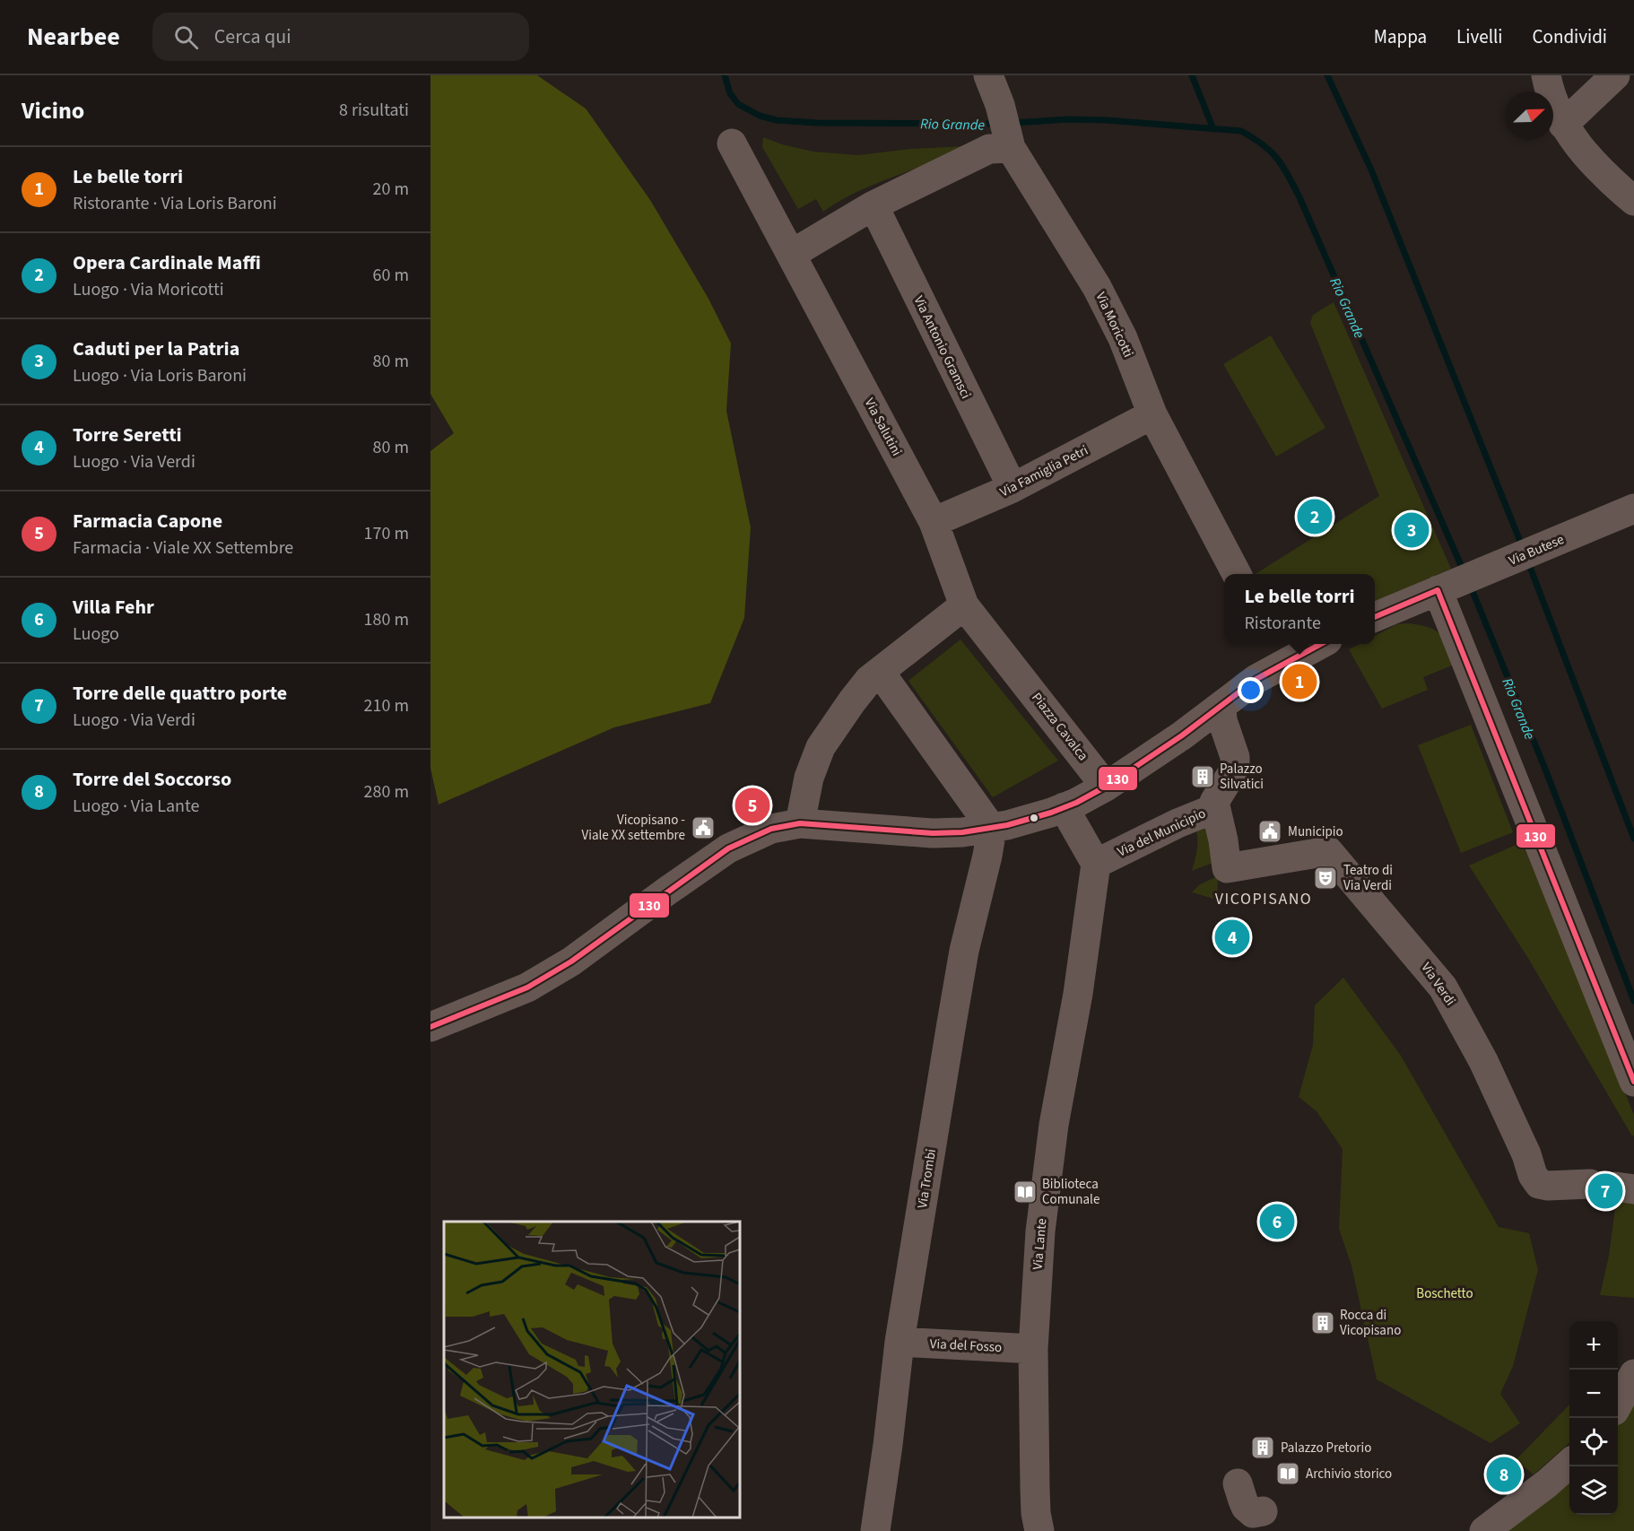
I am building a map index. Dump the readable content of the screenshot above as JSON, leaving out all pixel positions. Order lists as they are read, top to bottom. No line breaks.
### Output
{"streets":{"street":["Via Moricotti","Via Antonio Gramsci","Via Salutini","Via Famiglia Petri","Via Butese","Piazza Cavalca","Via del Municipio","Via Verdi","Via Trombi","Via Lante","Via del Fosso"]},"crossings":[["Via Moricotti","Via Famiglia Petri"],["Via Antonio Gramsci","Via Famiglia Petri"],["Via Salutini","Via Famiglia Petri"],["Via Salutini","Piazza Cavalca"],["Via del Municipio","Via Verdi"],["Via del Municipio","Via Lante"],["Via Trombi","Via del Fosso"],["Via Lante","Via del Fosso"]],"districts":["VICOPISANO"],"water":["Rio Grande"],"parks":["Boschetto"],"places":{"building":["Palazzo Silvatici","Rocca di Vicopisano","Palazzo Pretorio"],"public building":["Vicopisano - Viale XX settembre","Municipio"],"theatre":["Teatro di Via Verdi"],"library":["Biblioteca Comunale","Archivio storico"]},"lines":["transit line 130"],"north":"top right","page":{"header":"Nearbee","search":"Cerca qui","nav":["Mappa","Livelli","Condividi"],"heading":["Vicino","8 risultati"],"list":[{"mark":"1","name":"Le belle torri","note":"Ristorante · Via Loris Baroni","value":"20 m"},{"mark":"2","name":"Opera Cardinale Maffi","note":"Luogo · Via Moricotti","value":"60 m"},{"mark":"3","name":"Caduti per la Patria","note":"Luogo · Via Loris Baroni","value":"80 m"},{"mark":"4","name":"Torre Seretti","note":"Luogo · Via Verdi","value":"80 m"},{"mark":"5","name":"Farmacia Capone","note":"Farmacia · Viale XX Settembre","value":"170 m"},{"mark":"6","name":"Villa Fehr","note":"Luogo","value":"180 m"},{"mark":"7","name":"Torre delle quattro porte","note":"Luogo · Via Verdi","value":"210 m"},{"mark":"8","name":"Torre del Soccorso","note":"Luogo · Via Lante","value":"280 m"}],"pins":["2","3","1","5","4","7","6","8"],"popup":["Le belle torri","Ristorante"],"map_buttons":["+","−"]}}
